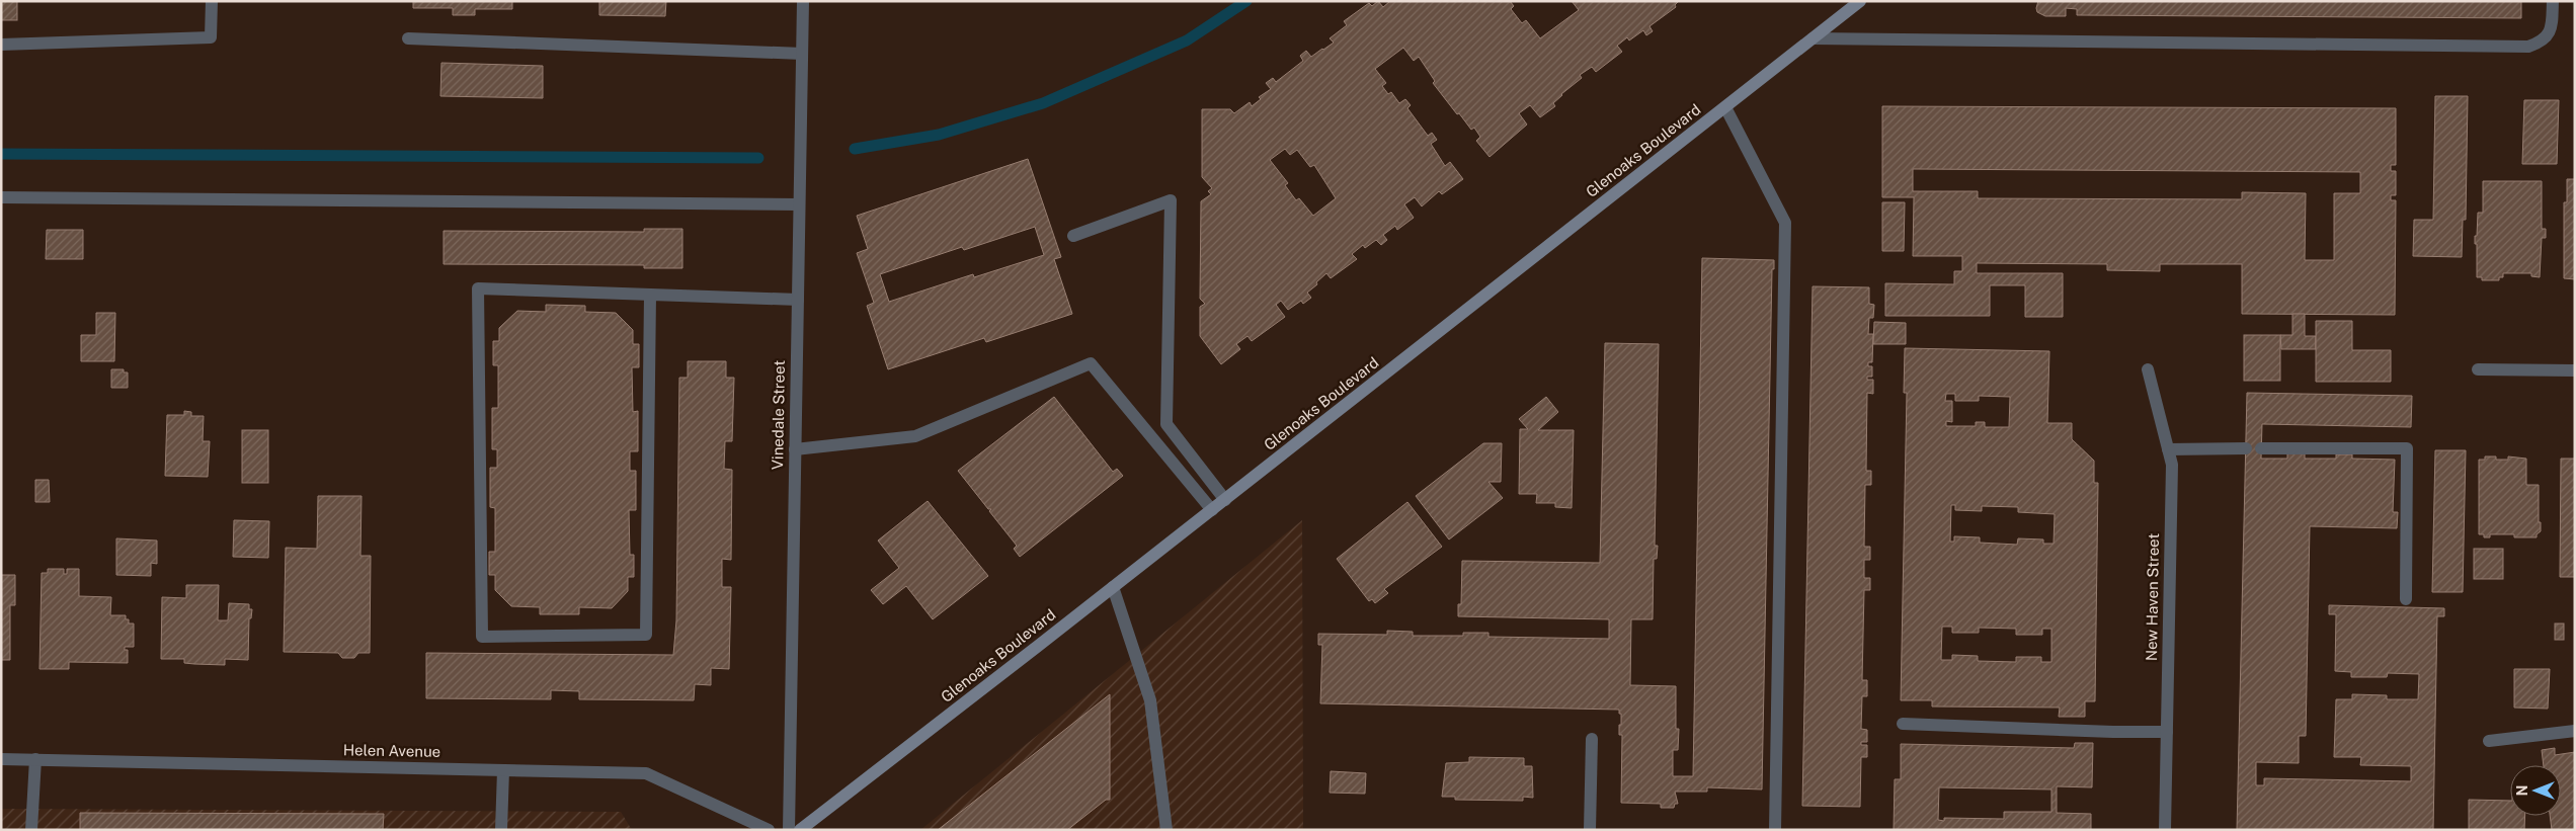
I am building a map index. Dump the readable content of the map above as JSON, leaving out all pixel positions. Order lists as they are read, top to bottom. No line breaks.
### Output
{"streets":{"main road":["Glenoaks Boulevard"],"street":["Vinedale Street","New Haven Street","Helen Avenue"]},"north":"left"}
